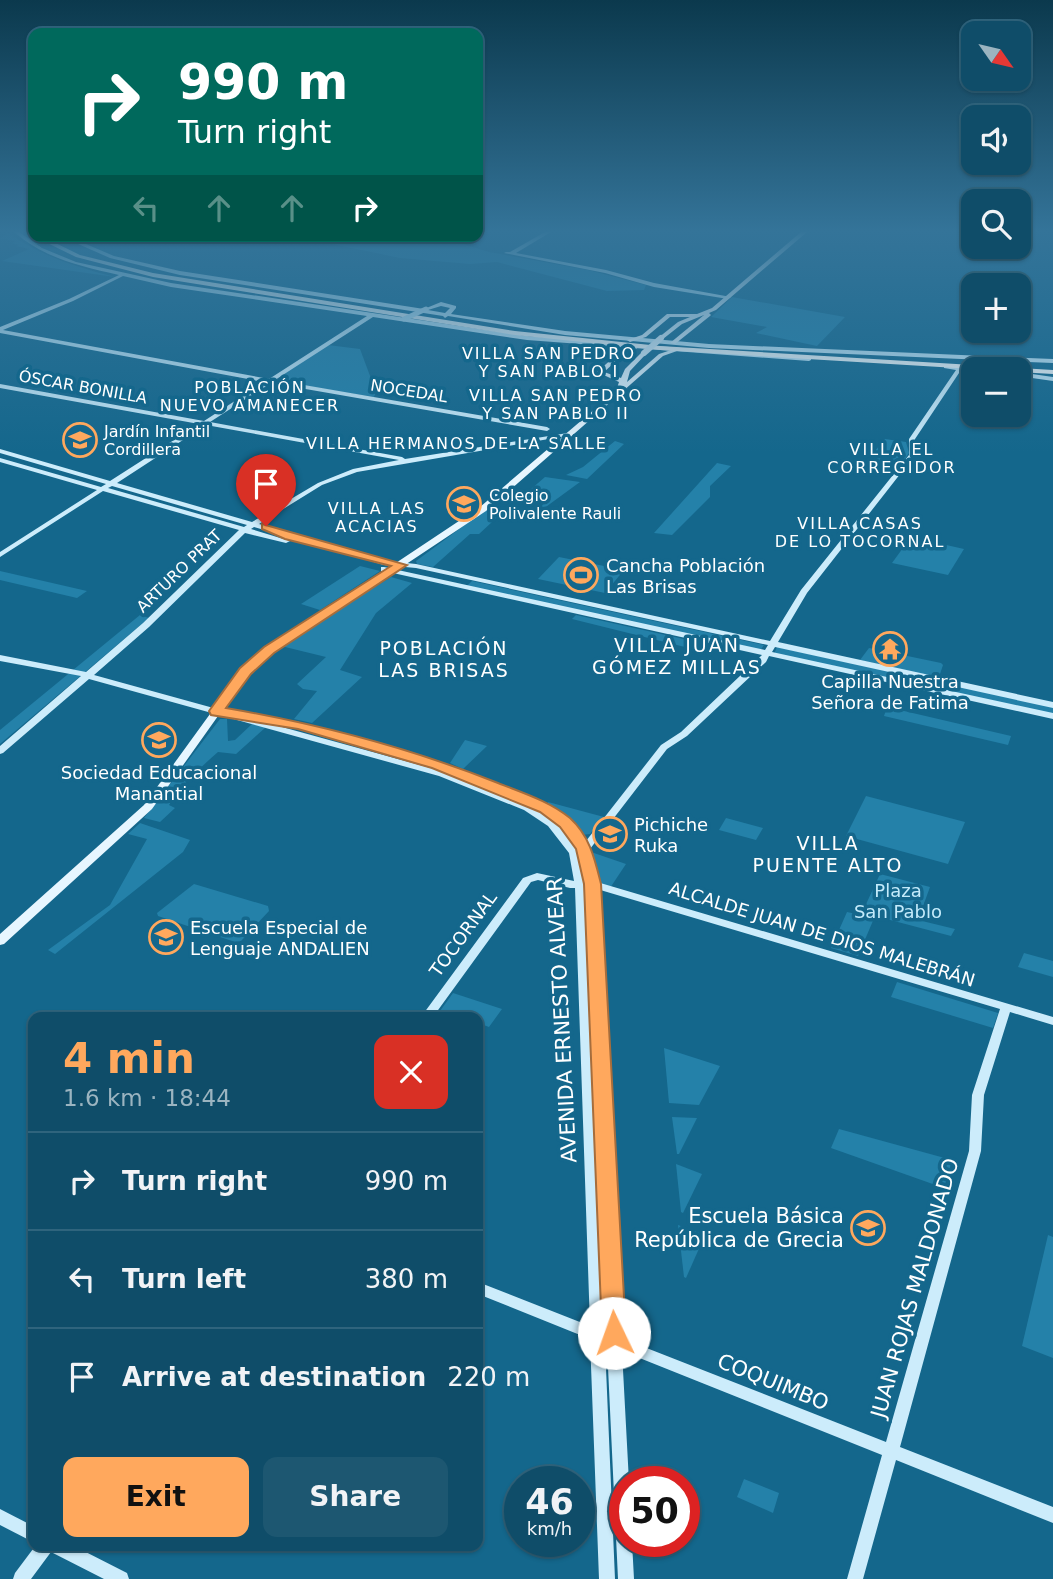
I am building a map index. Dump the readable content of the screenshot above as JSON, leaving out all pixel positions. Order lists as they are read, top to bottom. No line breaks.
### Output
{"streets":{"main road":["ÓSCAR BONILLA","NOCEDAL","ARTURO PRAT","TOCORNAL","ALCALDE JUAN DE DIOS MALEBRÁN","AVENIDA ERNESTO ALVEAR","JUAN ROJAS MALDONADO","COQUIMBO"]},"crossings":[["ÓSCAR BONILLA","ARTURO PRAT"],["NOCEDAL","ARTURO PRAT"],["TOCORNAL","ALCALDE JUAN DE DIOS MALEBRÁN"],["ALCALDE JUAN DE DIOS MALEBRÁN","AVENIDA ERNESTO ALVEAR"],["ALCALDE JUAN DE DIOS MALEBRÁN","JUAN ROJAS MALDONADO"],["AVENIDA ERNESTO ALVEAR","COQUIMBO"],["JUAN ROJAS MALDONADO","COQUIMBO"]],"districts":["VILLA SAN PEDRO Y SAN PABLO I","POBLACIÓN NUEVO AMANECER","VILLA SAN PEDRO Y SAN PABLO II","VILLA HERMANOS DE LA SALLE","VILLA EL CORREGIDOR","VILLA LAS ACACIAS","VILLA CASAS DE LO TOCORNAL","VILLA JUAN GÓMEZ MILLAS","POBLACIÓN LAS BRISAS","VILLA PUENTE ALTO"],"parks":["Plaza San Pablo"],"places":{"school or university":["Jardín Infantil Cordillera","Colegio Polivalente Rauli","Sociedad Educacional Manantial","Pichiche Ruka","Escuela Especial de Lenguaje ANDALIEN","Escuela Básica República de Grecia"],"sports":["Cancha Población Las Brisas"],"temple":["Capilla Nuestra Señora de Fatima"]},"north":"bottom right","page":{"map_buttons":["+","−"],"turn":["990 m","Turn right"],"heading":["4 min","1.6 km · 18:44"],"list":[{"name":"Turn right","value":"990 m"},{"name":"Turn left","value":"380 m"},{"name":"Arrive at destination","value":"220 m"}],"buttons":["Exit","Share"],"speed":"46 km/h","limit":"50"}}
